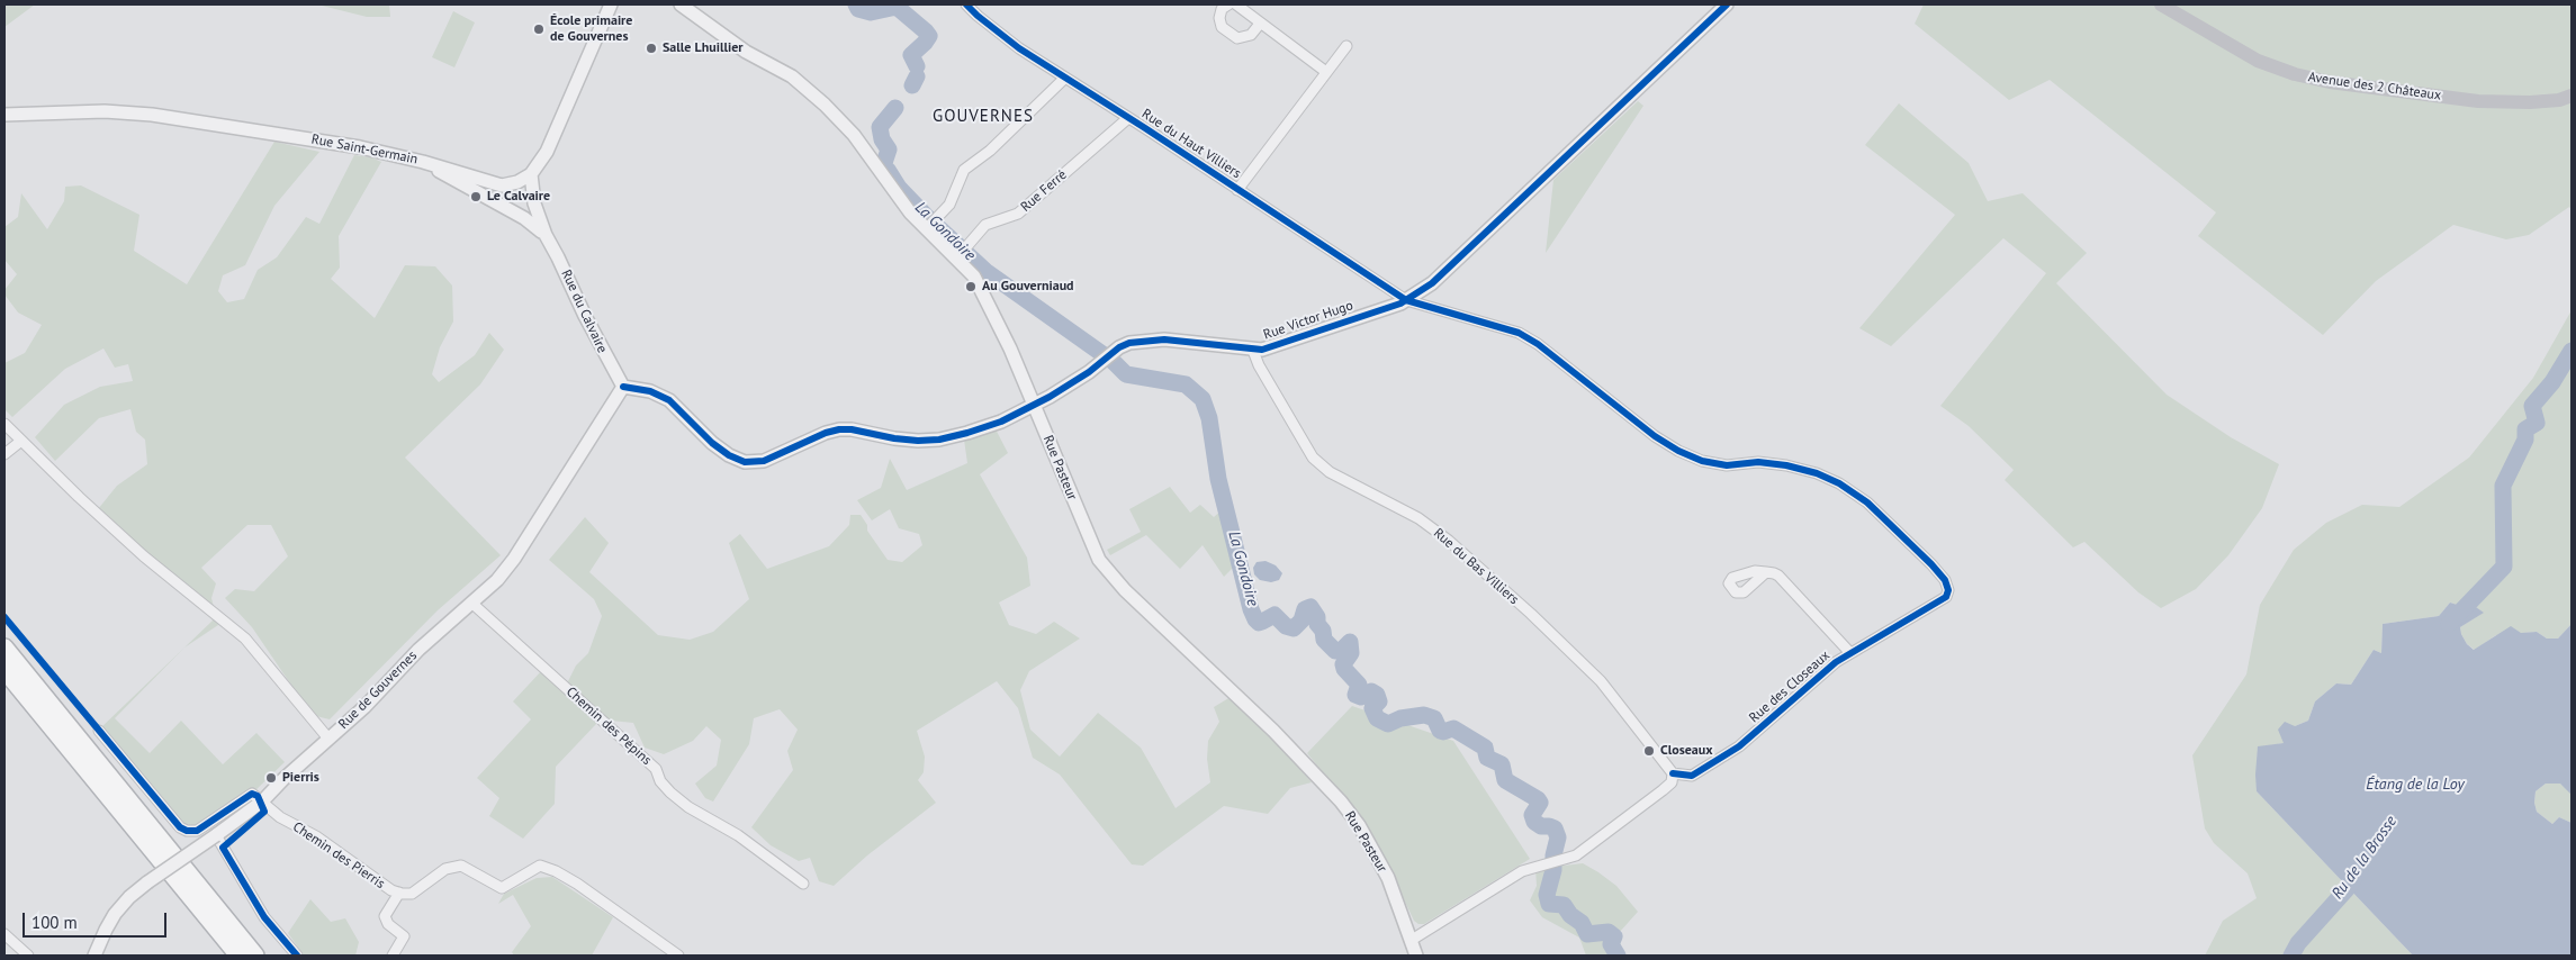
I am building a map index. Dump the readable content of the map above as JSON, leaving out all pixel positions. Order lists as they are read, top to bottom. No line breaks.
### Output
{"streets":{"main road":["Avenue des 2 Châteaux"],"street":["Rue du Haut Villiers","Rue Saint-Germain","Rue Ferré","Rue du Calvaire","Rue Victor Hugo","Rue Pasteur","Rue du Bas Villiers","Rue des Closeaux","Rue de Gouvernes","Chemin des Pépins","Chemin des Pierris"]},"crossings":[["Rue du Haut Villiers","Rue Ferré"],["Rue du Haut Villiers","Rue Victor Hugo"],["Rue du Haut Villiers","Rue des Closeaux"],["Rue Saint-Germain","Rue du Calvaire"],["Rue Ferré","Rue Pasteur"],["Rue du Calvaire","Rue Victor Hugo"],["Rue du Calvaire","Rue de Gouvernes"],["Rue Victor Hugo","Rue Pasteur"],["Rue Victor Hugo","Rue du Bas Villiers"],["Rue Victor Hugo","Rue de Gouvernes"],["Rue du Bas Villiers","Rue des Closeaux"],["Rue de Gouvernes","Chemin des Pépins"],["Rue de Gouvernes","Chemin des Pierris"]],"districts":["GOUVERNES"],"water":["La Gondoire","Étang de la Loy","Ru de la Brosse"],"places":["École primaire de Gouvernes","Salle Lhuillier","Le Calvaire","Au Gouverniaud","Closeaux","Pierris"],"scale_bar":"100 m"}
